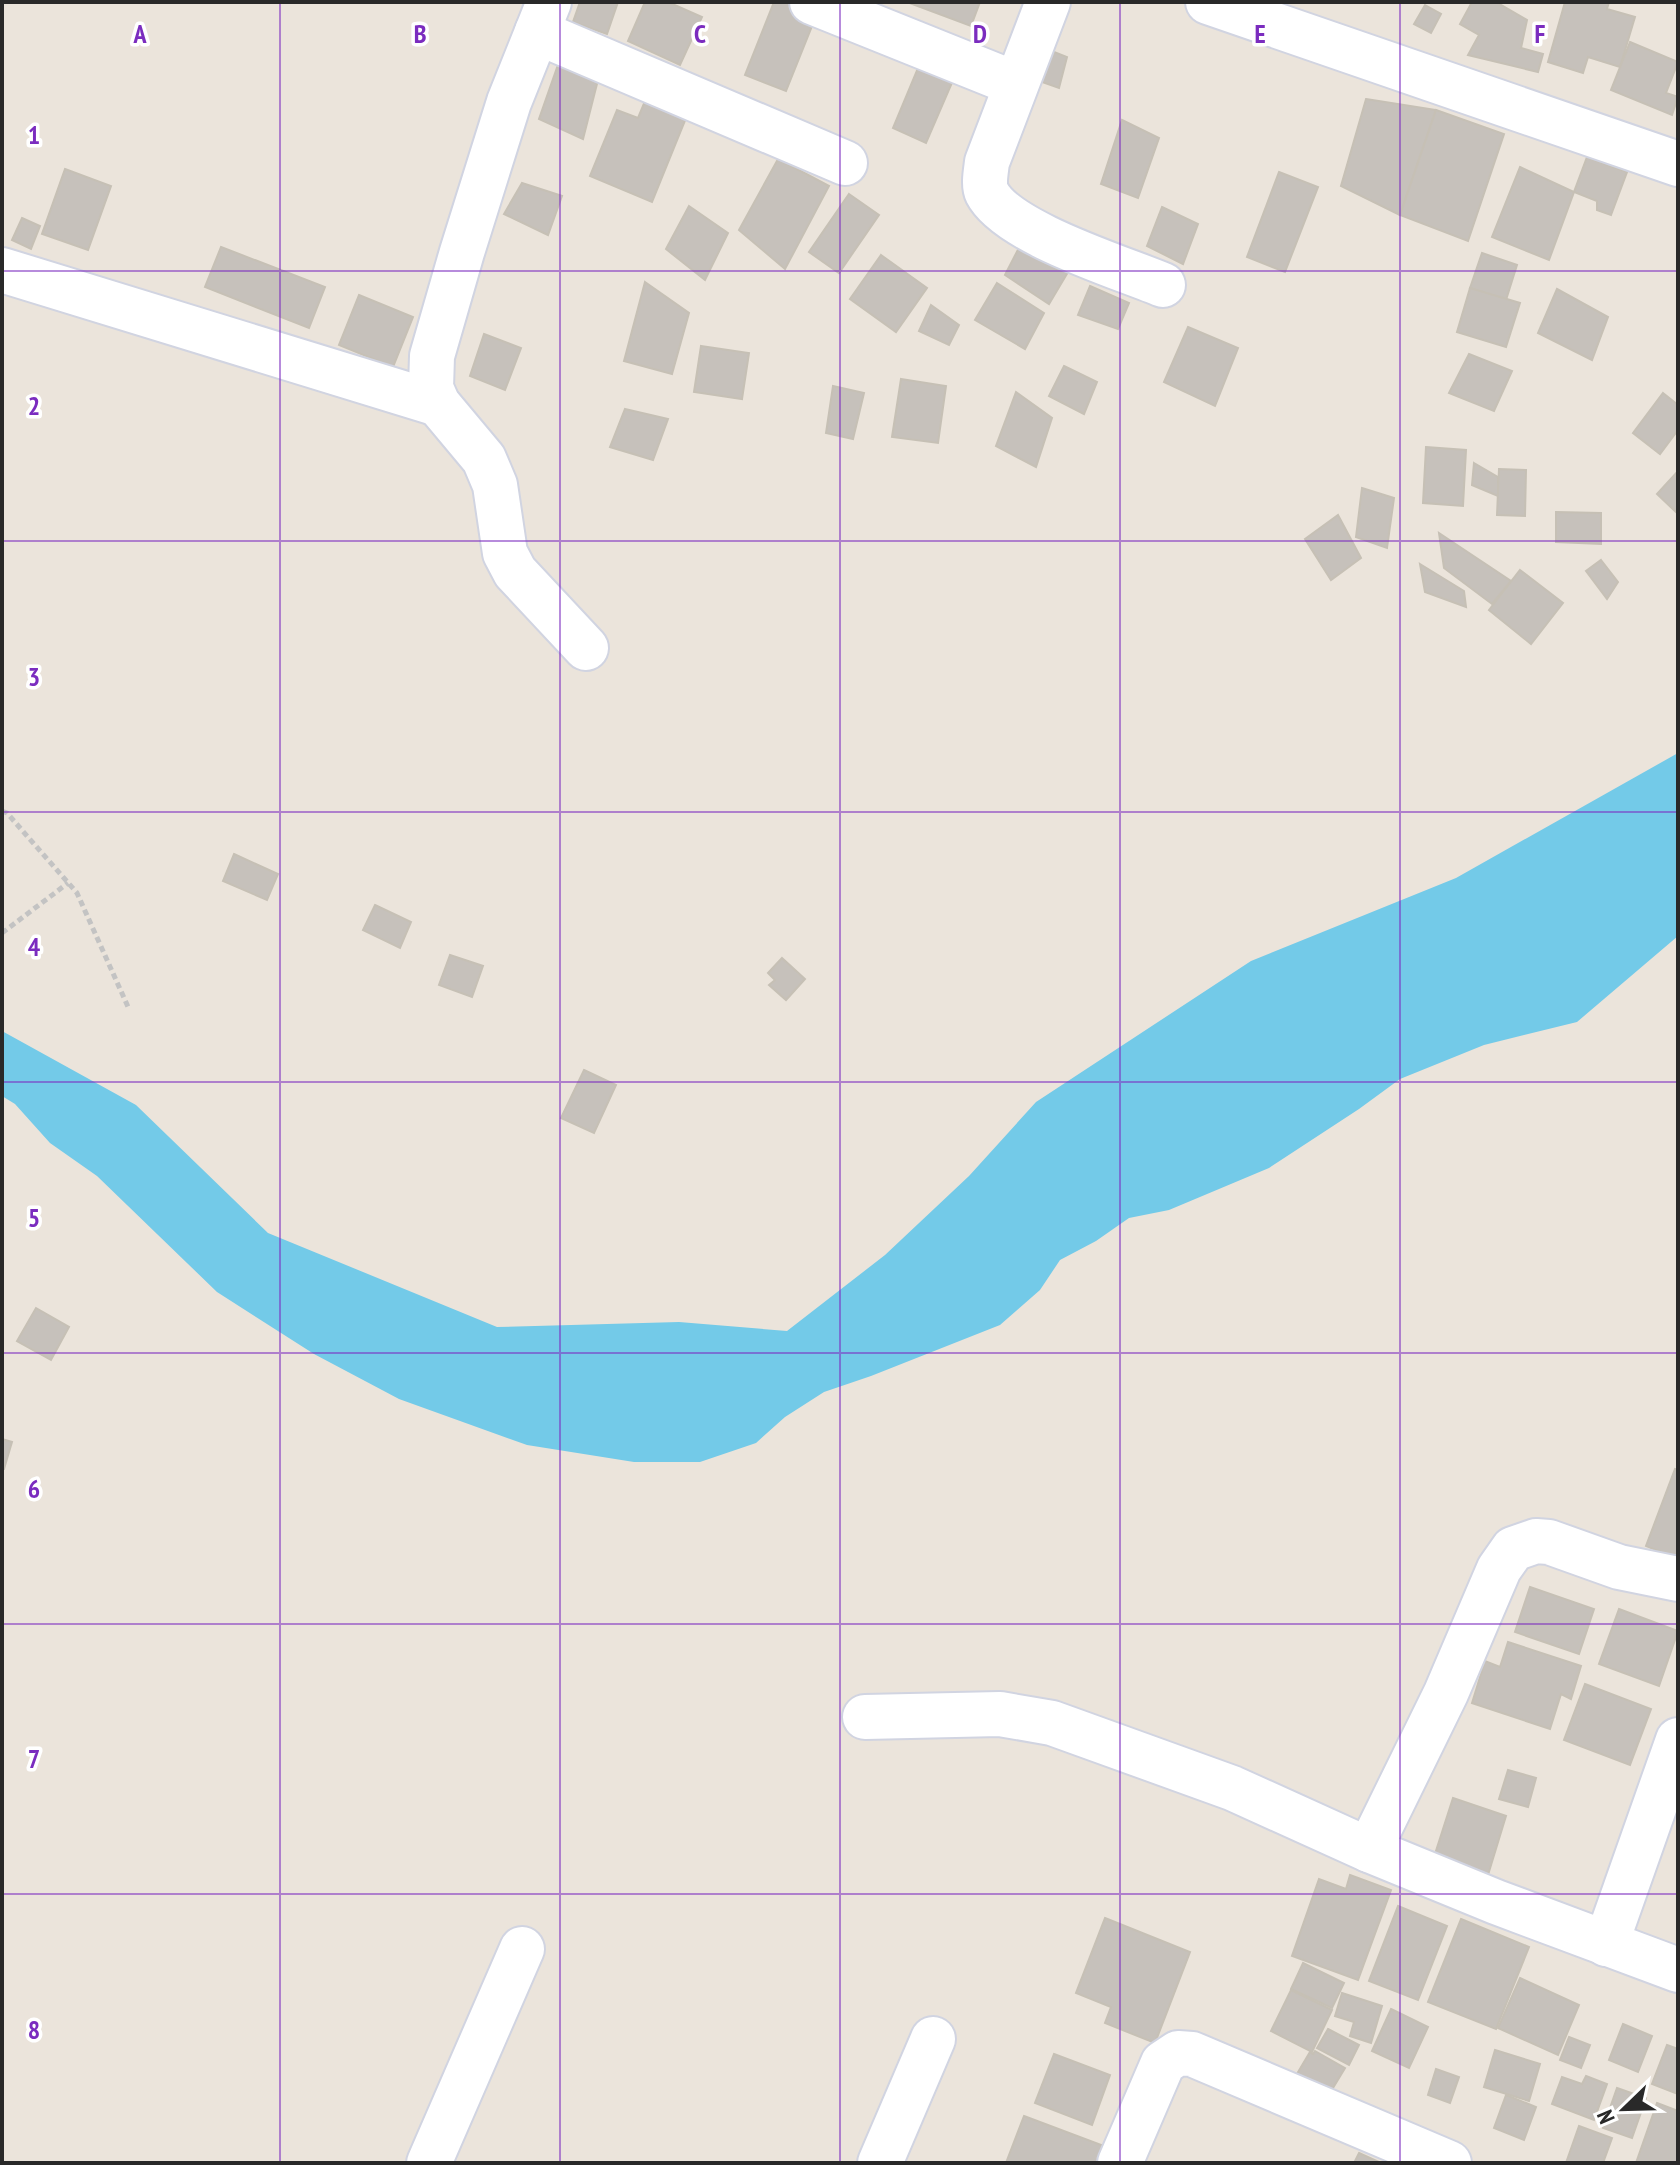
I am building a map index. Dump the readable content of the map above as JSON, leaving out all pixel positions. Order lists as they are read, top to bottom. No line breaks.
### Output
{"north":"bottom left","grid":{"columns":["A","B","C","D","E","F"],"rows":["1","2","3","4","5","6","7","8"]}}
